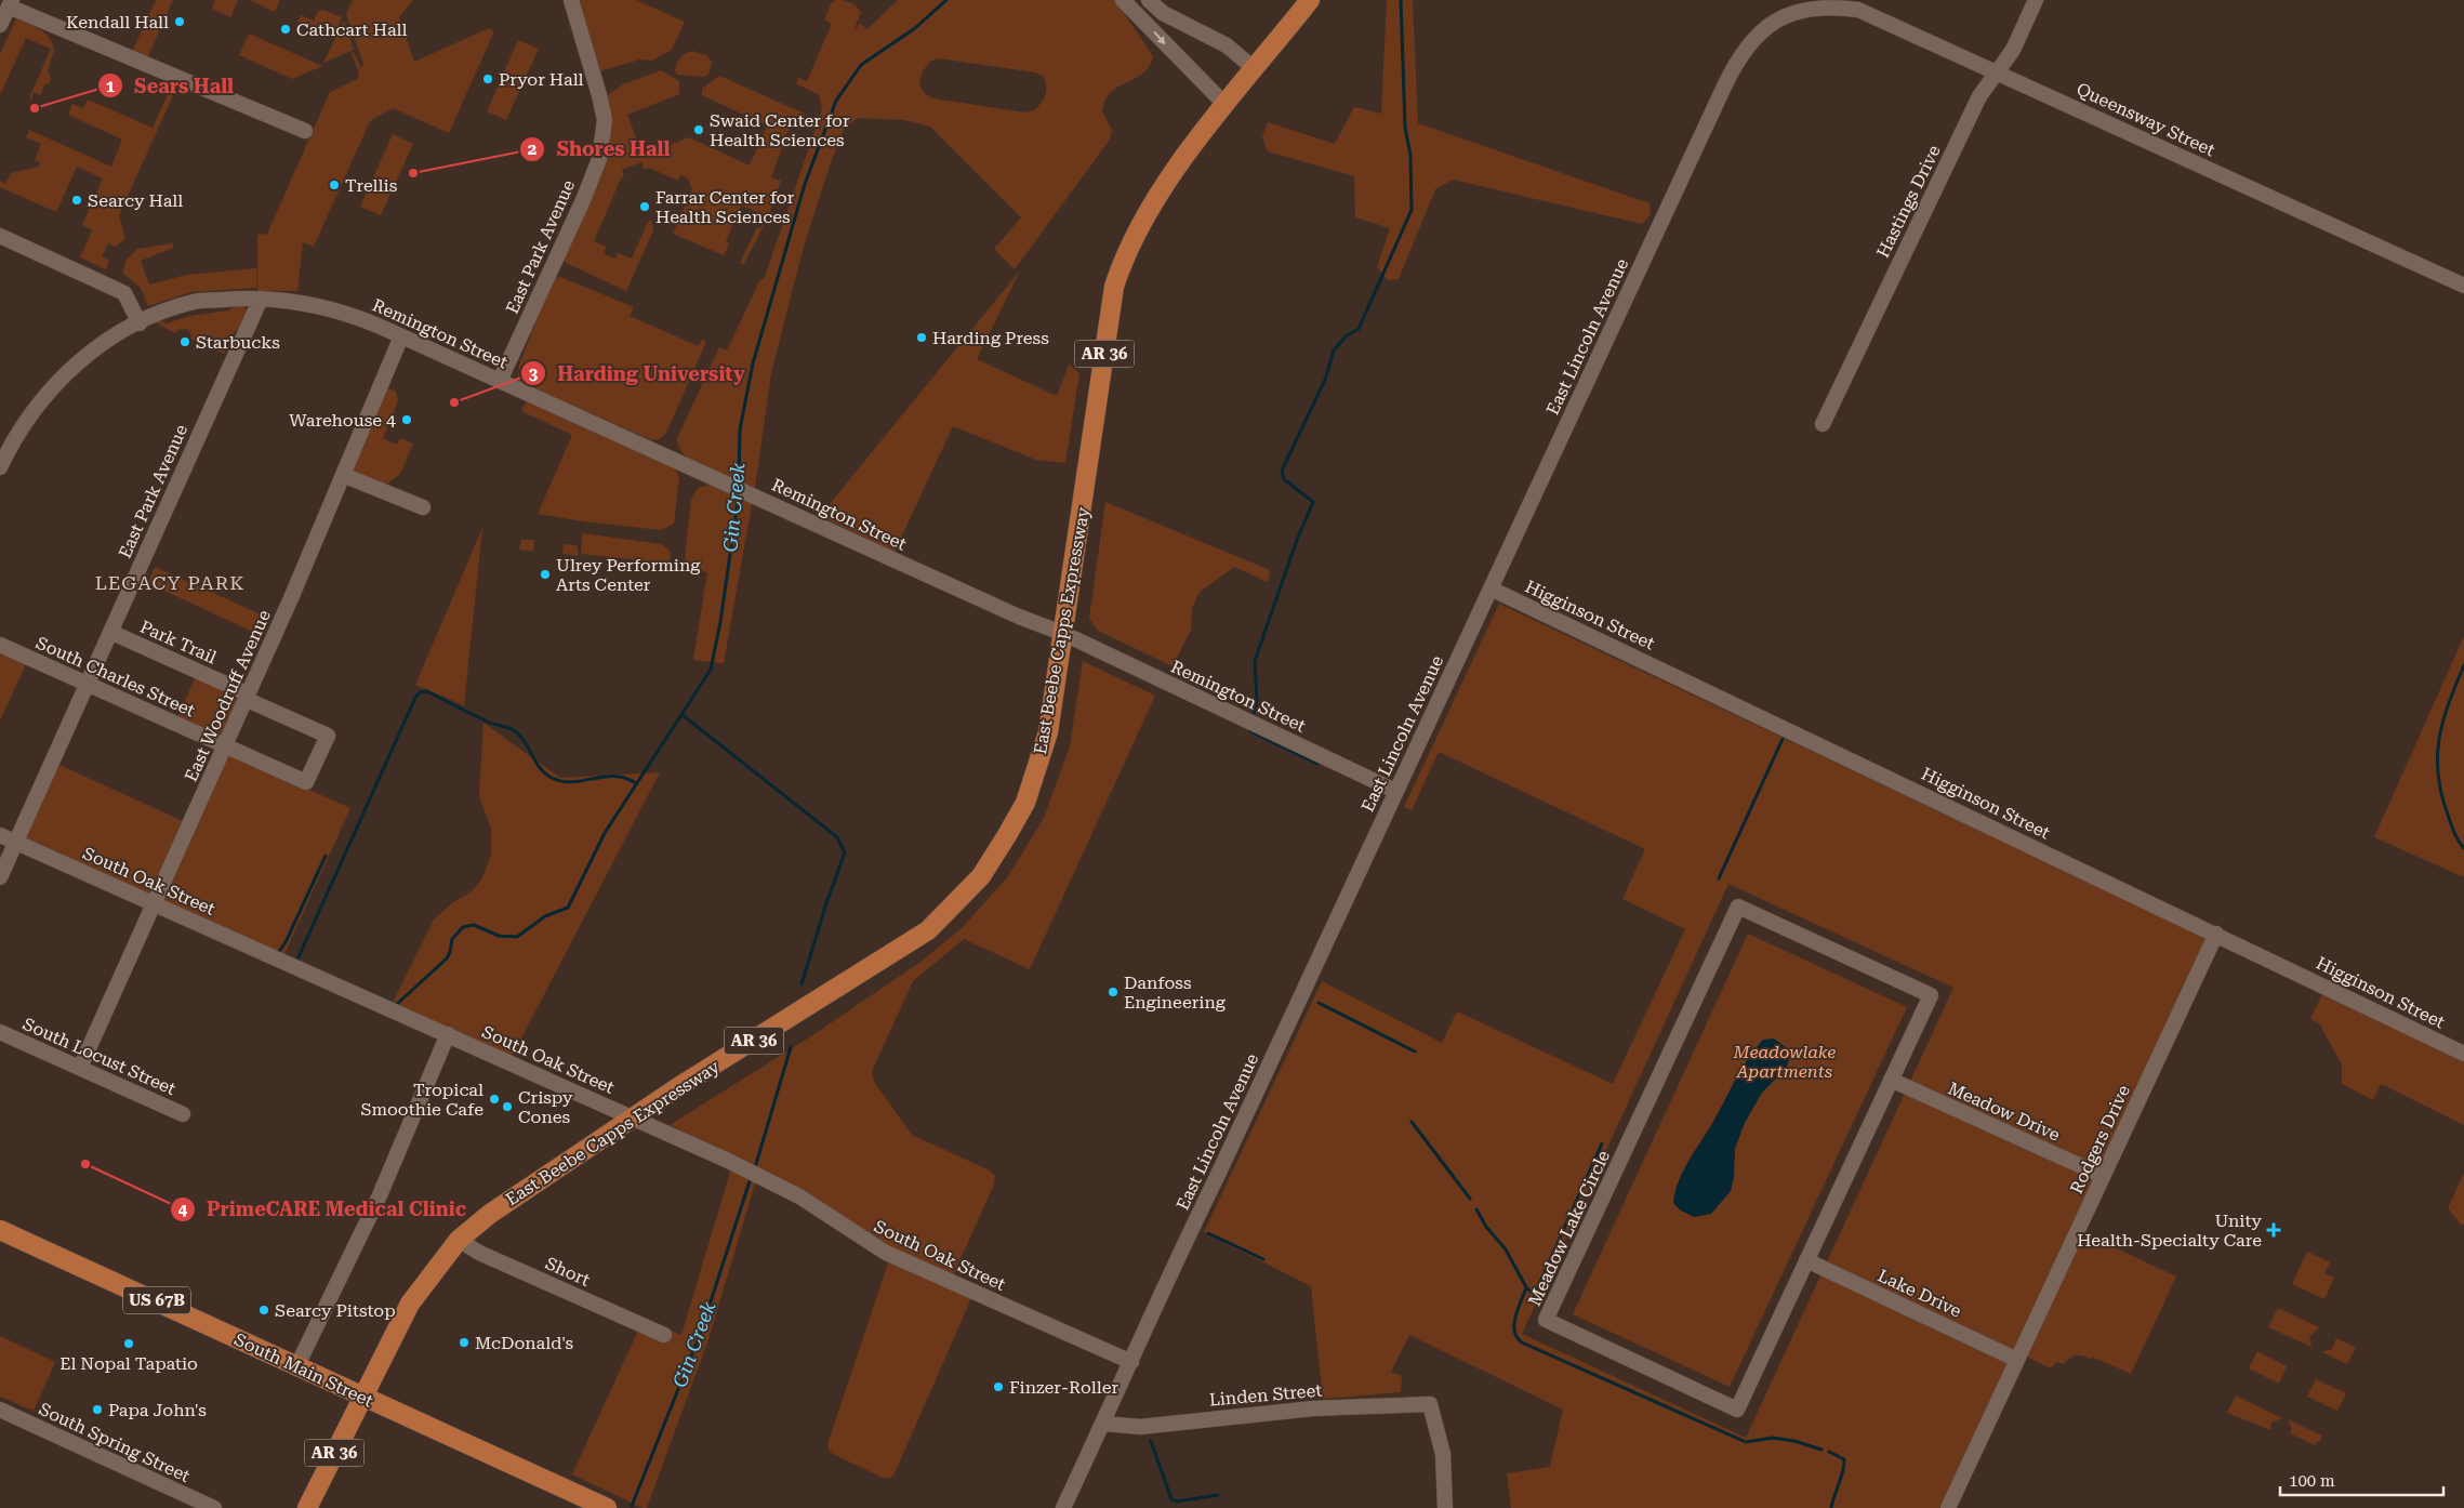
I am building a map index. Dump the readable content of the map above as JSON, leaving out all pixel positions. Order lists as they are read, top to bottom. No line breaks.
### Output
{"streets":{"main road":["AR 36","East Beebe Capps Expressway","US 67B","South Main Street"],"street":["Queensway Street","Hastings Drive","East Park Avenue","Remington Street","East Lincoln Avenue","Higginson Street","Park Trail","South Charles Street","East Woodruff Avenue","South Oak Street","South Locust Street","Meadow Drive","Rodgers Drive","Meadow Lake Circle","Short","Lake Drive","Linden Street","South Spring Street"]},"crossings":[["Queensway Street","Hastings Drive"],["Queensway Street","East Lincoln Avenue"],["East Park Avenue","Remington Street"],["East Park Avenue","Park Trail"],["East Park Avenue","South Charles Street"],["East Park Avenue","South Oak Street"],["Remington Street","East Lincoln Avenue"],["Remington Street","East Beebe Capps Expressway"],["Remington Street","East Woodruff Avenue"],["East Lincoln Avenue","Higginson Street"],["East Lincoln Avenue","South Oak Street"],["East Lincoln Avenue","Linden Street"],["AR 36","East Beebe Capps Expressway"],["AR 36","South Main Street"],["Higginson Street","Rodgers Drive"],["East Beebe Capps Expressway","South Oak Street"],["East Beebe Capps Expressway","Short"],["East Beebe Capps Expressway","South Main Street"],["Park Trail","South Charles Street"],["Park Trail","East Woodruff Avenue"],["South Charles Street","East Woodruff Avenue"],["East Woodruff Avenue","South Oak Street"],["East Woodruff Avenue","South Locust Street"],["Meadow Drive","Rodgers Drive"],["Meadow Drive","Meadow Lake Circle"],["Rodgers Drive","Lake Drive"],["Meadow Lake Circle","Lake Drive"]],"districts":["LEGACY PARK"],"water":["Gin Creek"],"parks":["Meadowlake Apartments"],"places":{"other":["Kendall Hall","Cathcart Hall","Pryor Hall","Sears Hall","Swaid Center for Health Sciences","Shores Hall","Trellis","Searcy Hall","Farrar Center for Health Sciences","Harding Press","Starbucks","Harding University","Warehouse 4","Ulrey Performing Arts Center","Danfoss Engineering","Tropical Smoothie Cafe","Crispy Cones","PrimeCARE Medical Clinic","Searcy Pitstop","McDonald's","El Nopal Tapatio","Finzer-Roller","Papa John's"],"health":["Unity Health-Specialty Care"]},"scale_bar":"100 m"}
